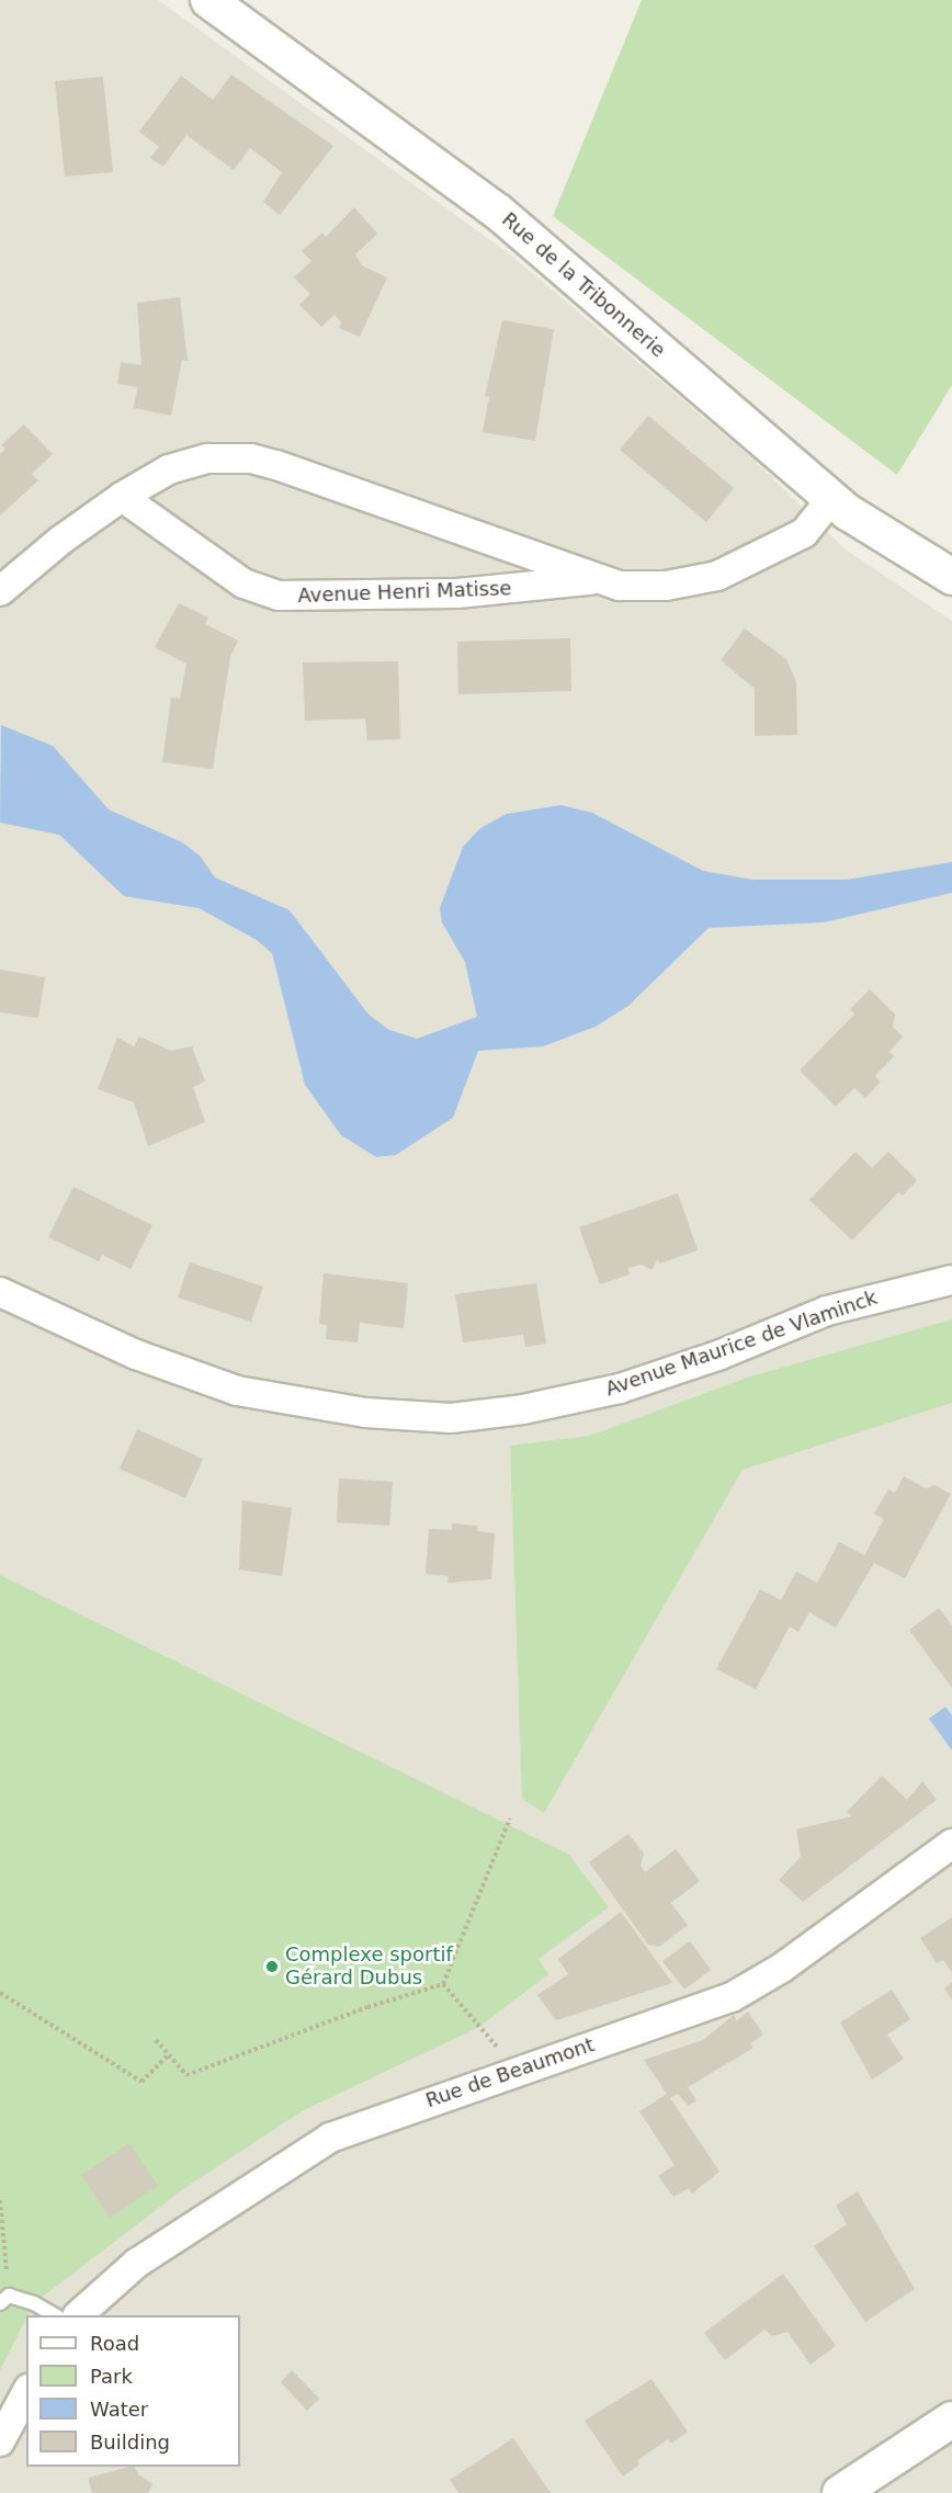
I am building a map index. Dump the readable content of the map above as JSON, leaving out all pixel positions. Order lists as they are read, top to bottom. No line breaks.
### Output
{"streets":{"street":["Rue de la Tribonnerie","Avenue Henri Matisse","Avenue Maurice de Vlaminck","Rue de Beaumont"]},"crossings":[["Rue de la Tribonnerie","Avenue Henri Matisse"]],"places":["Complexe sportif Gérard Dubus"],"legend":["Road","Park","Water","Building"]}
